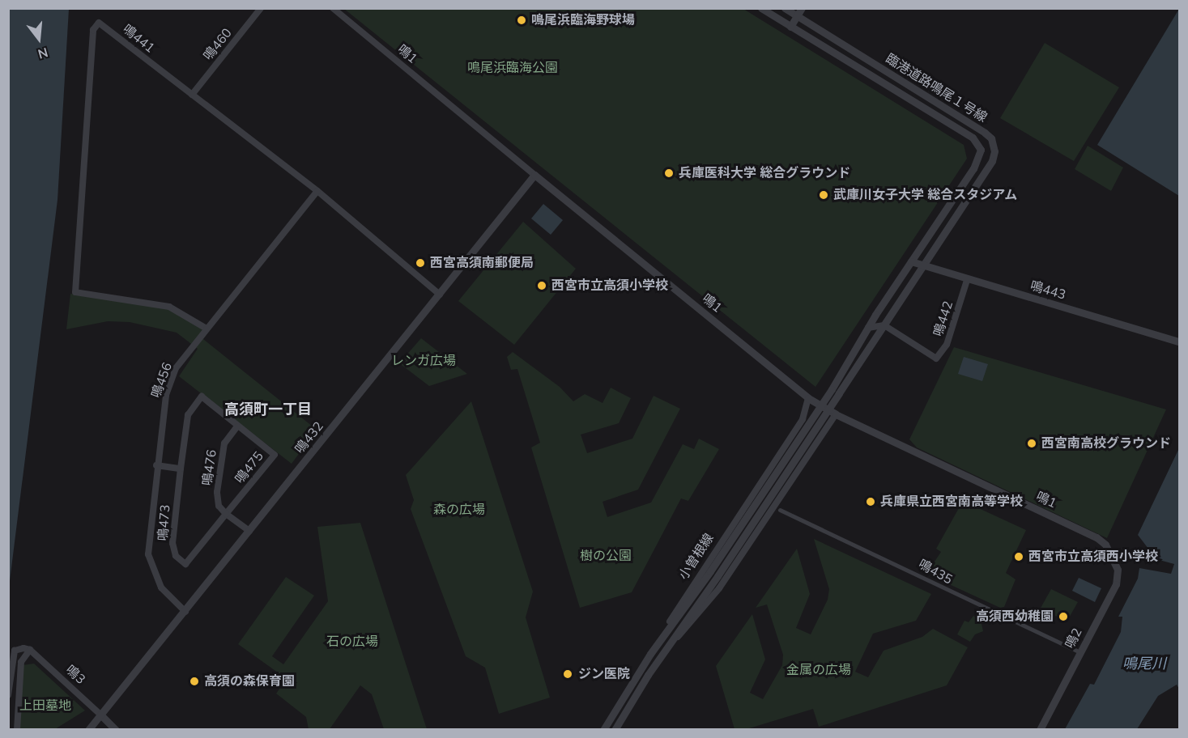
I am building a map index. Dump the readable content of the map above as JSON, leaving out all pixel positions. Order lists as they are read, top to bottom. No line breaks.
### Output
{"streets":{"street":["鳴441","鳴460","鳴1","臨港道路鳴尾１号線","鳴443","鳴442","鳴456","鳴432","鳴476","鳴475","鳴473","小曽根線","鳴435","鳴2","鳴3"]},"crossings":[["鳴441","鳴460"],["鳴441","鳴456"],["鳴441","鳴432"],["鳴1","鳴432"],["鳴1","小曽根線"],["鳴1","鳴2"],["臨港道路鳴尾１号線","鳴443"],["臨港道路鳴尾１号線","鳴442"],["臨港道路鳴尾１号線","小曽根線"],["鳴443","鳴442"],["鳴456","鳴432"],["鳴432","鳴3"],["鳴476","鳴475"],["鳴476","鳴473"],["鳴475","鳴473"],["鳴435","鳴2"]],"districts":["高須町一丁目"],"water":["鳴尾川"],"parks":["鳴尾浜臨海公園","レンガ広場","森の広場","樹の公園","石の広場","金属の広場","上田墓地"],"places":["鳴尾浜臨海野球場","兵庫医科大学 総合グラウンド","武庫川女子大学 総合スタジアム","西宮高須南郵便局","西宮市立高須小学校","西宮南高校グラウンド","兵庫県立西宮南高等学校","西宮市立高須西小学校","高須西幼稚園","ジン医院","高須の森保育園"],"north":"bottom"}
